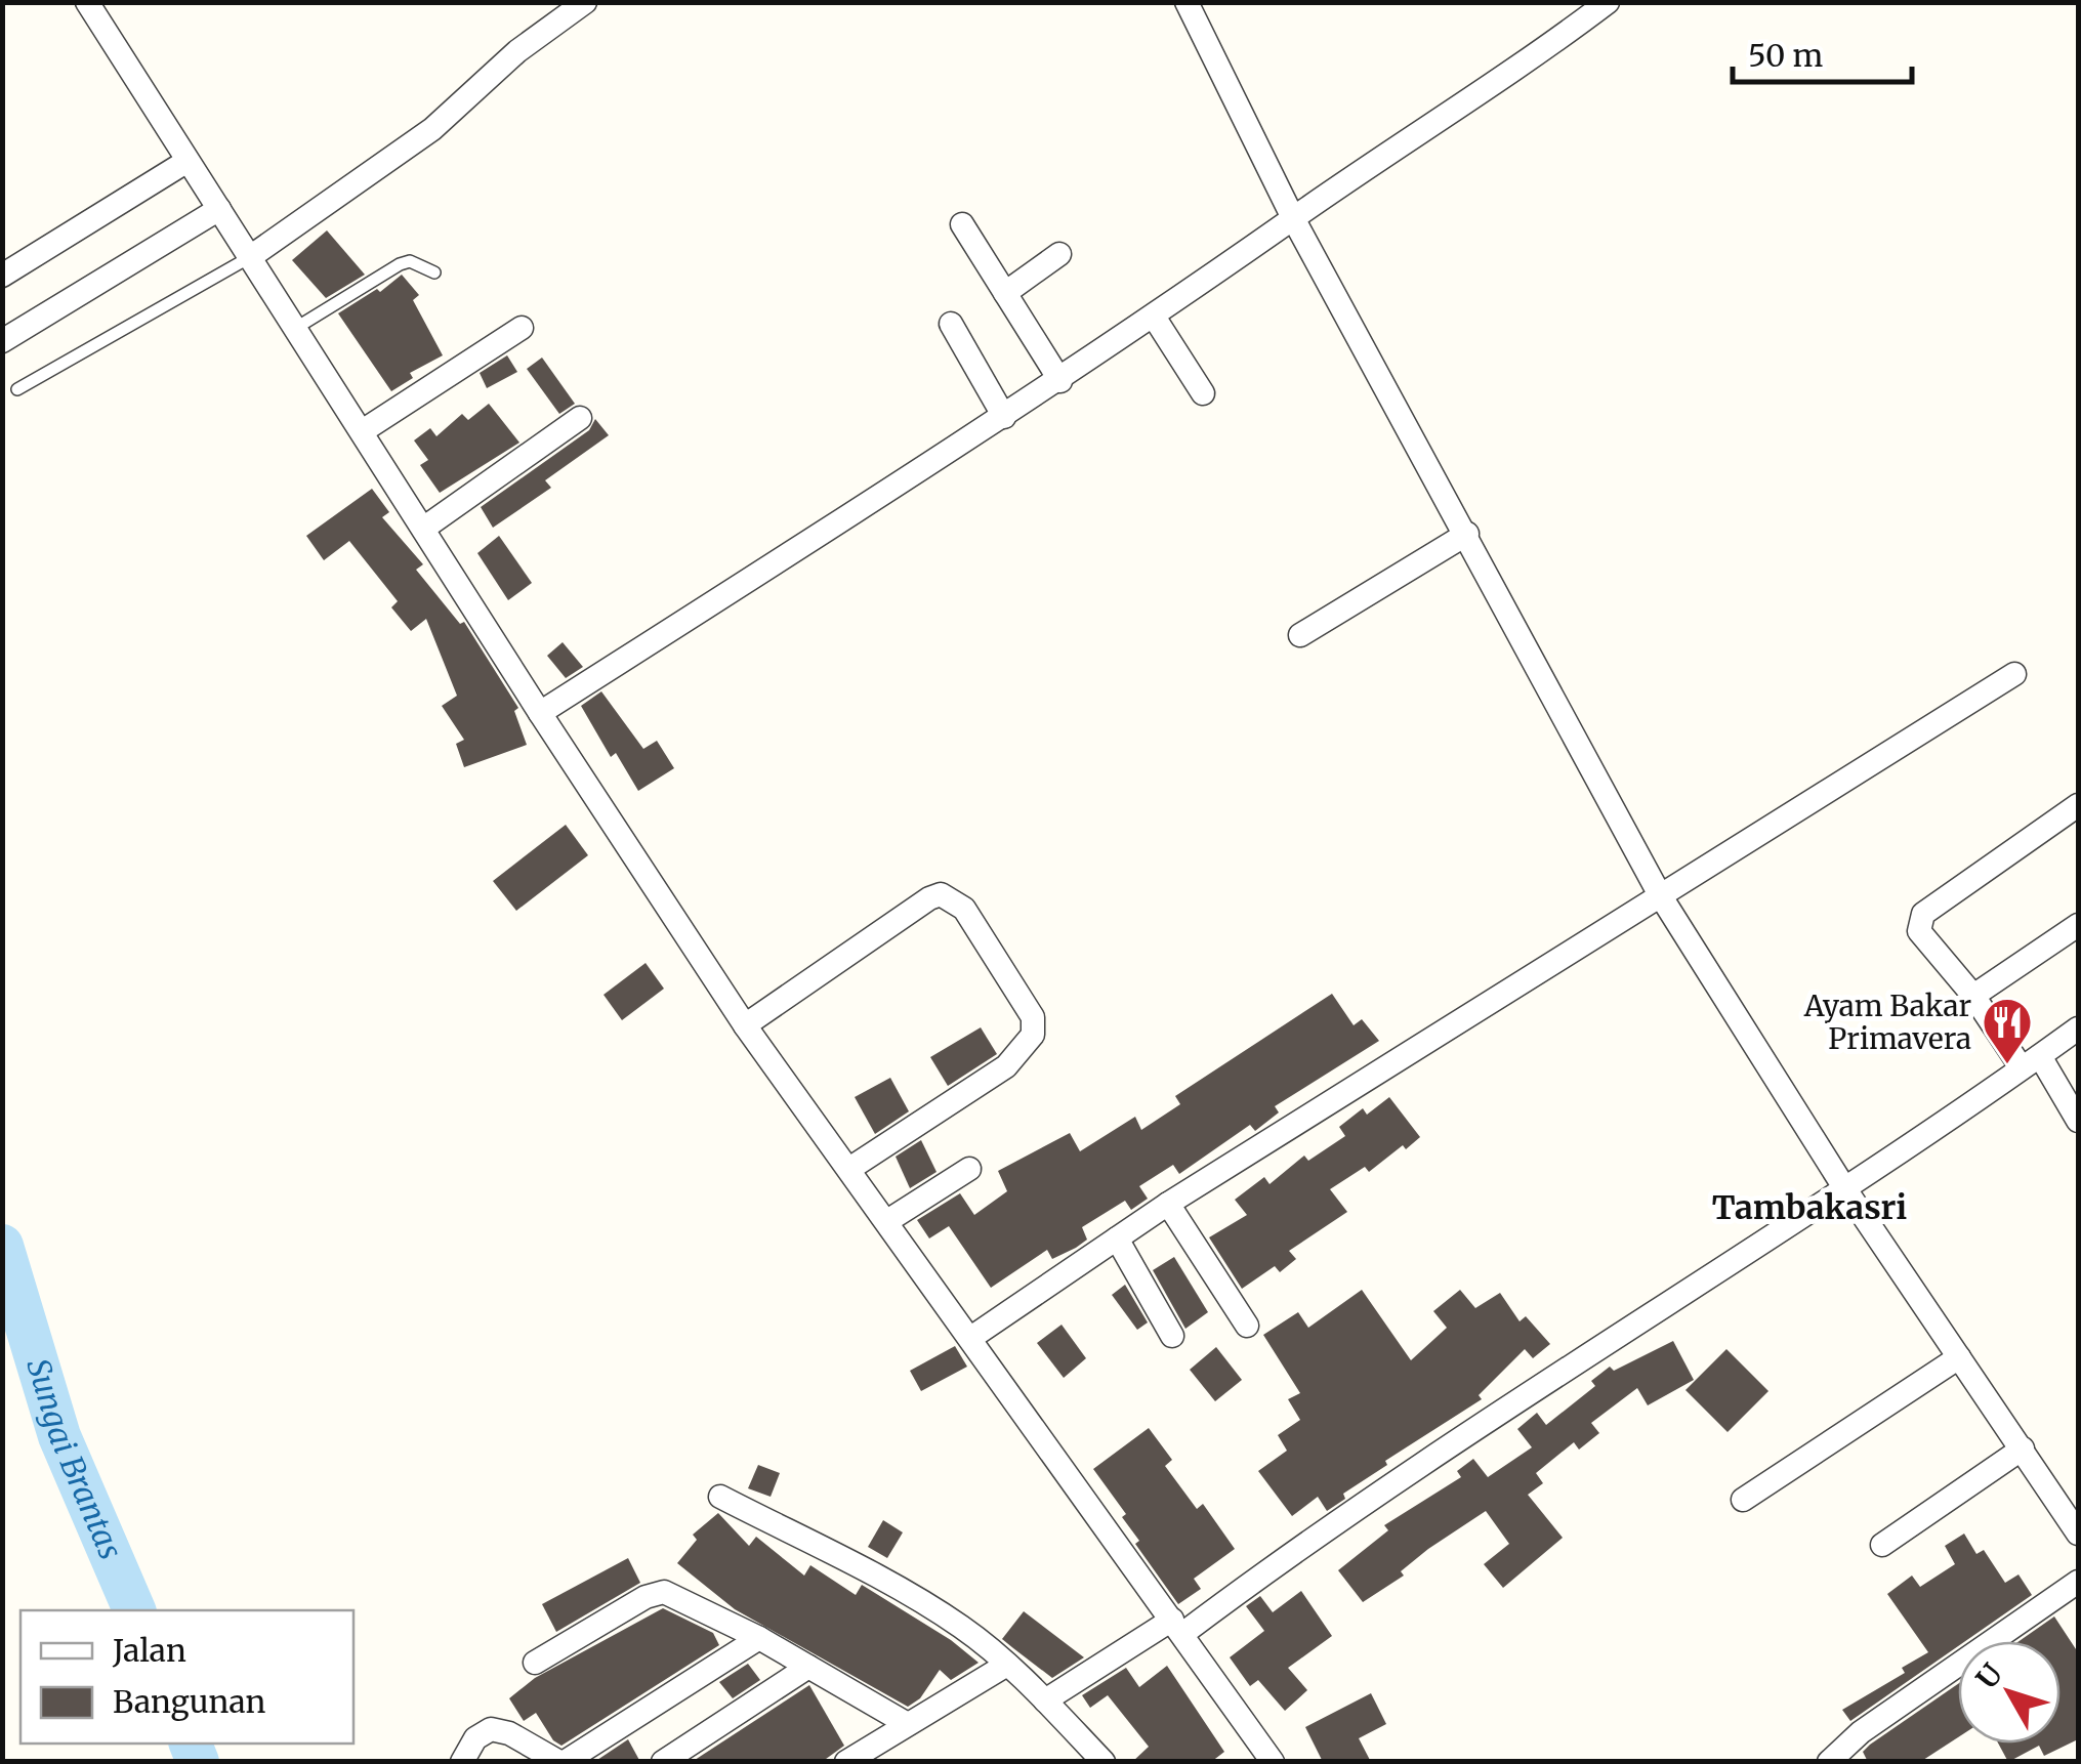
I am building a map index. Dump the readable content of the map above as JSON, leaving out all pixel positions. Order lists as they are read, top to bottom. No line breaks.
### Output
{"districts":["Tambakasri"],"water":["Sungai Brantas"],"places":{"restaurant":["Ayam Bakar Primavera"]},"legend":["Jalan","Bangunan"],"scale_bar":"50 m","north":"top left"}
